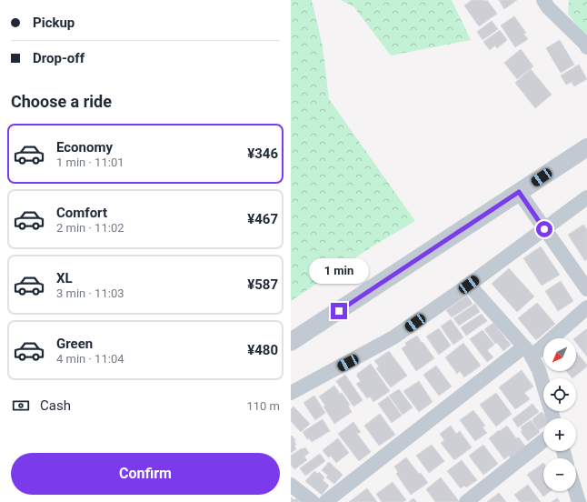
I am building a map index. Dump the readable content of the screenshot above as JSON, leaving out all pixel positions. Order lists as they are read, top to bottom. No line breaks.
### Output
{"north":"bottom left","page":{"banner":["Pickup","Drop-off"],"heading":"Choose a ride","list":[{"name":"Economy","note":"1 min · 11:01","value":"¥346"},{"name":"Comfort","note":"2 min · 11:02","value":"¥467"},{"name":"XL","note":"3 min · 11:03","value":"¥587"},{"name":"Green","note":"4 min · 11:04","value":"¥480"}],"bubble":"1 min","map_buttons":["+","−"],"pay":["Cash","110 m"],"buttons":"Confirm"}}
